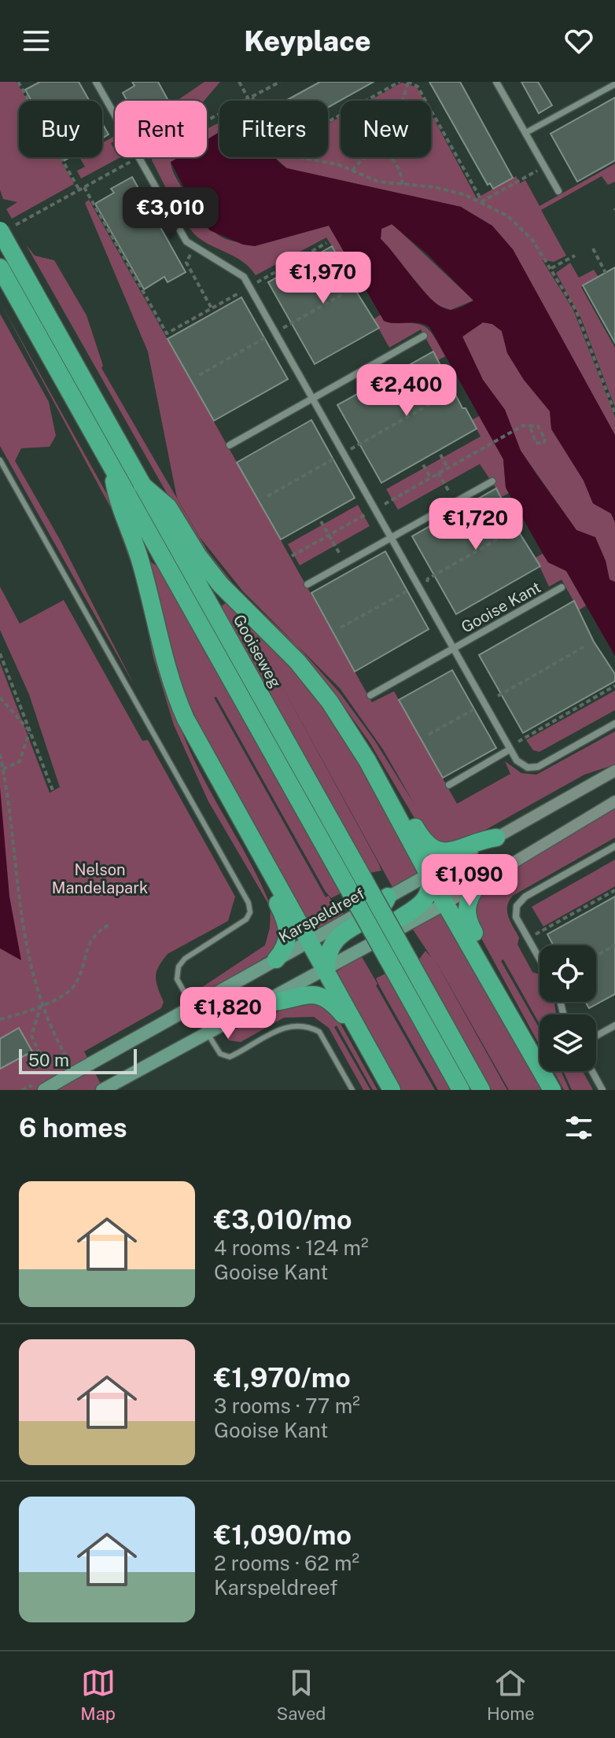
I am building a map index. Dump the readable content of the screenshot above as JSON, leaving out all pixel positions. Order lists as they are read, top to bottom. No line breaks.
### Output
{"streets":{"highway":["Gooiseweg"],"main road":["Karspeldreef"],"street":["Gooise Kant"]},"parks":["Nelson Mandelapark"],"scale_bar":"50 m","page":{"header":"Keyplace","chip":["Buy","Rent","Filters","New"],"price":["€3,010","€1,970","€2,400","€1,720","€1,090","€1,820"],"scale":"50 m","heading":"6 homes","list":[{"name":"€3,010/mo","note":"4 rooms · 124 m² · Gooise Kant"},{"name":"€1,970/mo","note":"3 rooms · 77 m² · Gooise Kant"},{"name":"€1,090/mo","note":"2 rooms · 62 m² · Karspeldreef"}],"tabs":["Map","Saved","Home"]}}
